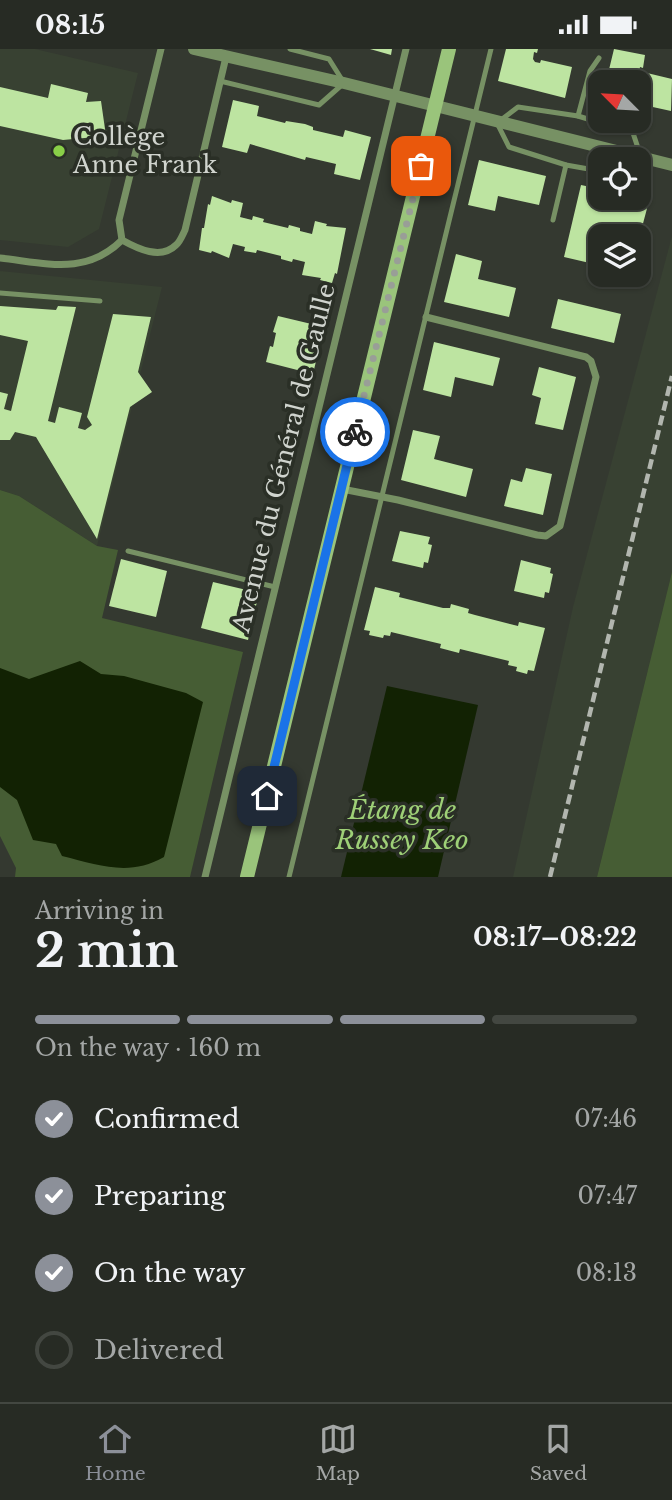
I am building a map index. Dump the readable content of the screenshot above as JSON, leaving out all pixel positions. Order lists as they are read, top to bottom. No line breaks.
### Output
{"streets":{"street":["Avenue du Général de Gaulle"]},"water":["Étang de Russey Keo"],"places":["Collège Anne Frank"],"north":"top left","page":{"status":"08:15","heading":["2 min","Arriving in","08:17–08:22"],"bar":"On the way · 160 m","list":[["Confirmed","07:46"],["Preparing","07:47"],["On the way","08:13"],"Delivered"],"tabs":["Home","Map","Saved"]}}
